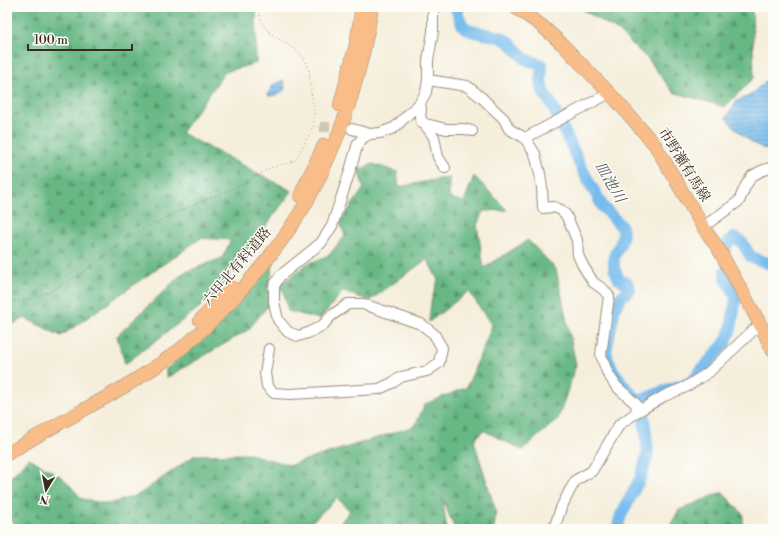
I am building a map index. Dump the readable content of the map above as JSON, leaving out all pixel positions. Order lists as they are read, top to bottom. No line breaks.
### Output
{"streets":{"main road":["市野瀬有馬線","六甲北有料道路"]},"water":["皿池川"],"scale_bar":"100 m","north":"bottom"}
